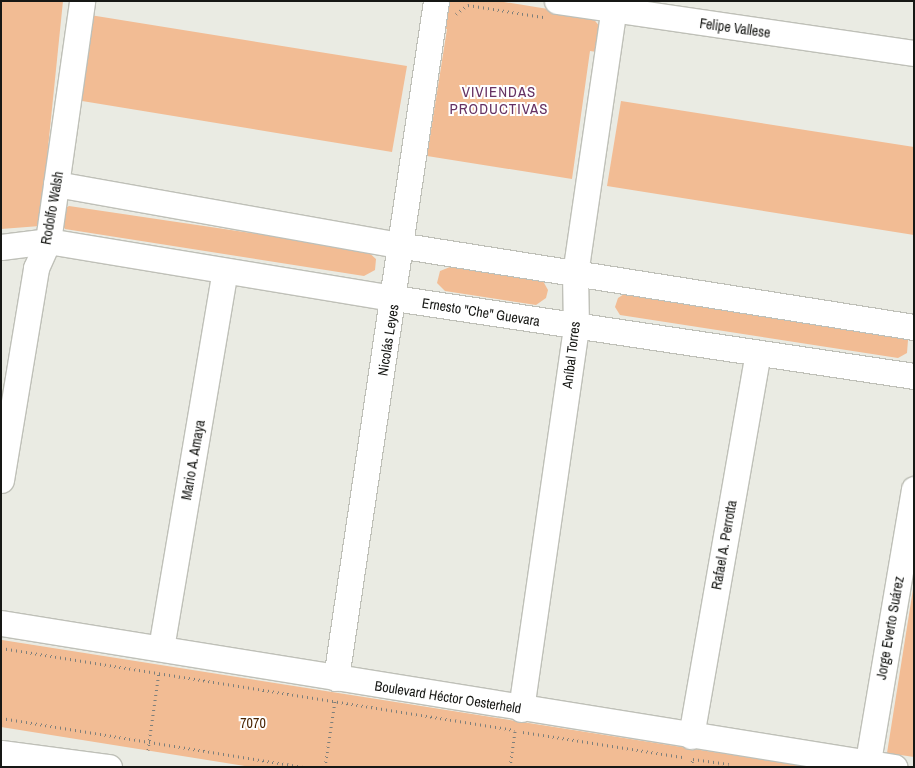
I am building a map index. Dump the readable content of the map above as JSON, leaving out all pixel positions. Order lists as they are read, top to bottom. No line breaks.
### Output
{"streets":{"street":["Felipe Vallese","Rodolfo Walsh","Ernesto \"Che\" Guevara","Nicolás Leyes","Aníbal Torres","Mario A. Amaya","Rafael A. Perrotta","Jorge Everto Suárez","Boulevard Héctor Oesterheld"]},"crossings":[["Felipe Vallese","Aníbal Torres"],["Rodolfo Walsh","Ernesto \"Che\" Guevara"],["Ernesto \"Che\" Guevara","Nicolás Leyes"],["Ernesto \"Che\" Guevara","Aníbal Torres"],["Ernesto \"Che\" Guevara","Mario A. Amaya"],["Ernesto \"Che\" Guevara","Rafael A. Perrotta"],["Nicolás Leyes","Boulevard Héctor Oesterheld"],["Aníbal Torres","Boulevard Héctor Oesterheld"],["Mario A. Amaya","Boulevard Héctor Oesterheld"],["Rafael A. Perrotta","Boulevard Héctor Oesterheld"],["Jorge Everto Suárez","Boulevard Héctor Oesterheld"]],"districts":["VIVIENDAS PRODUCTIVAS"],"parks":["7070"]}
